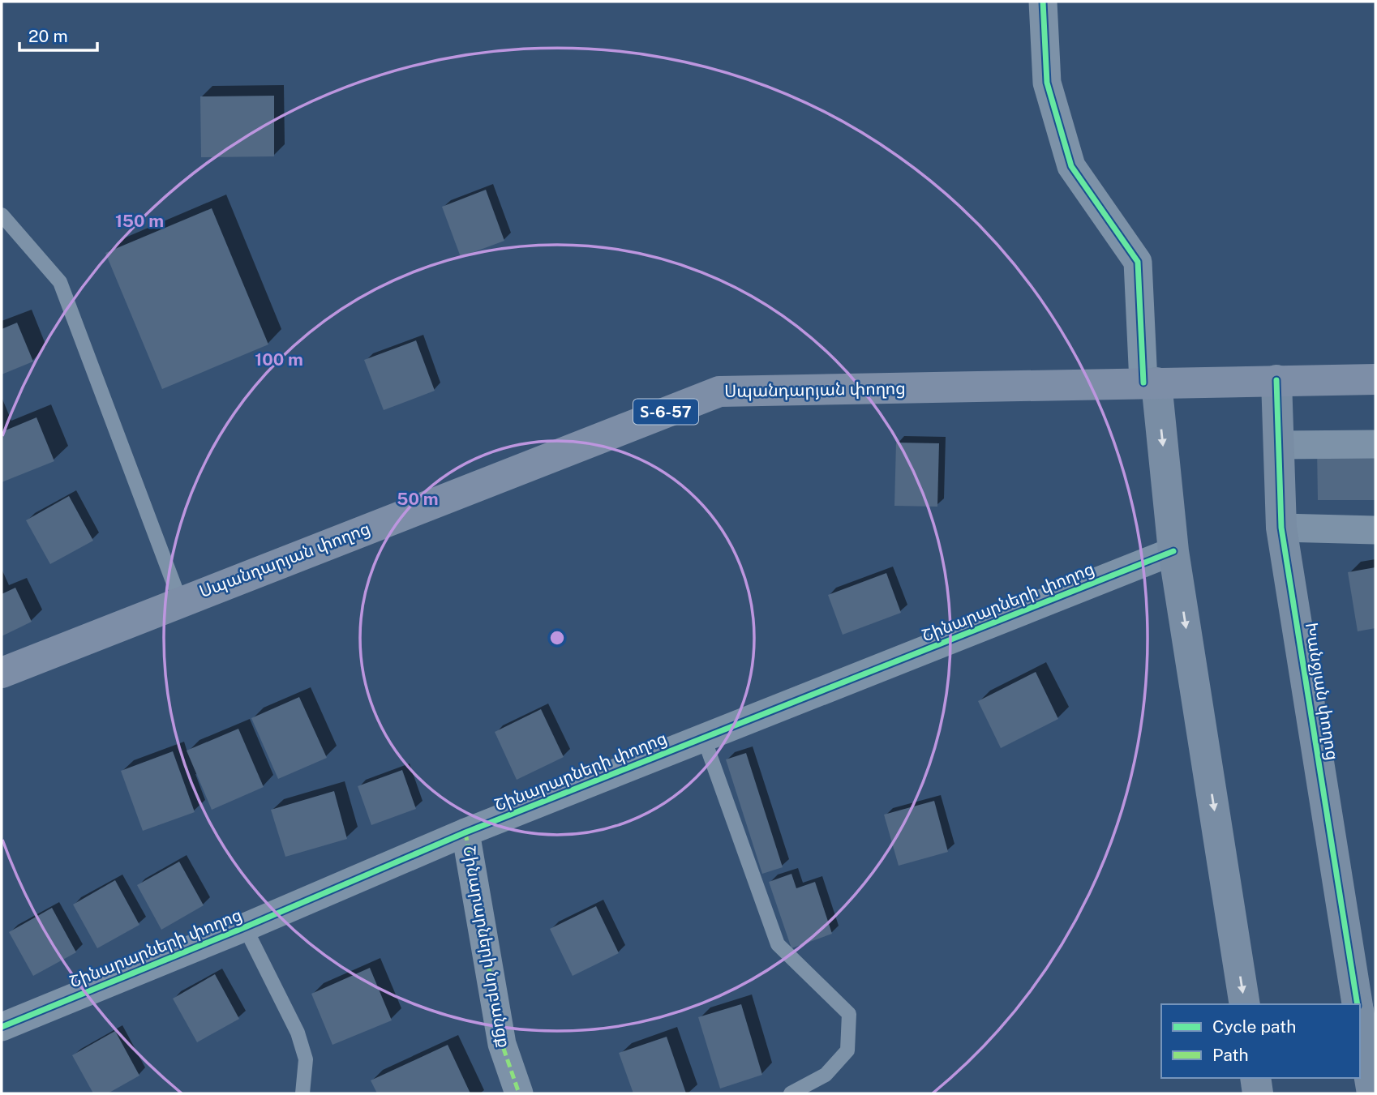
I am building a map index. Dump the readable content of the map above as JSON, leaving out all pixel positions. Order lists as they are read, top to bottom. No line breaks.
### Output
{"streets":{"main road":["Սպանդարյան փողոց","Տ-6-57"],"street":["Շինարարների փողոց","Խանջյան փողոց","Շինարարների նրբանցք"]},"crossings":[["Սպանդարյան փողոց","Խանջյան փողոց"],["Շինարարների փողոց","Շինարարների նրբանցք"]],"legend":["Cycle path","Path"],"scale_bar":"20 m","rings":["150 m","100 m","50 m"]}
